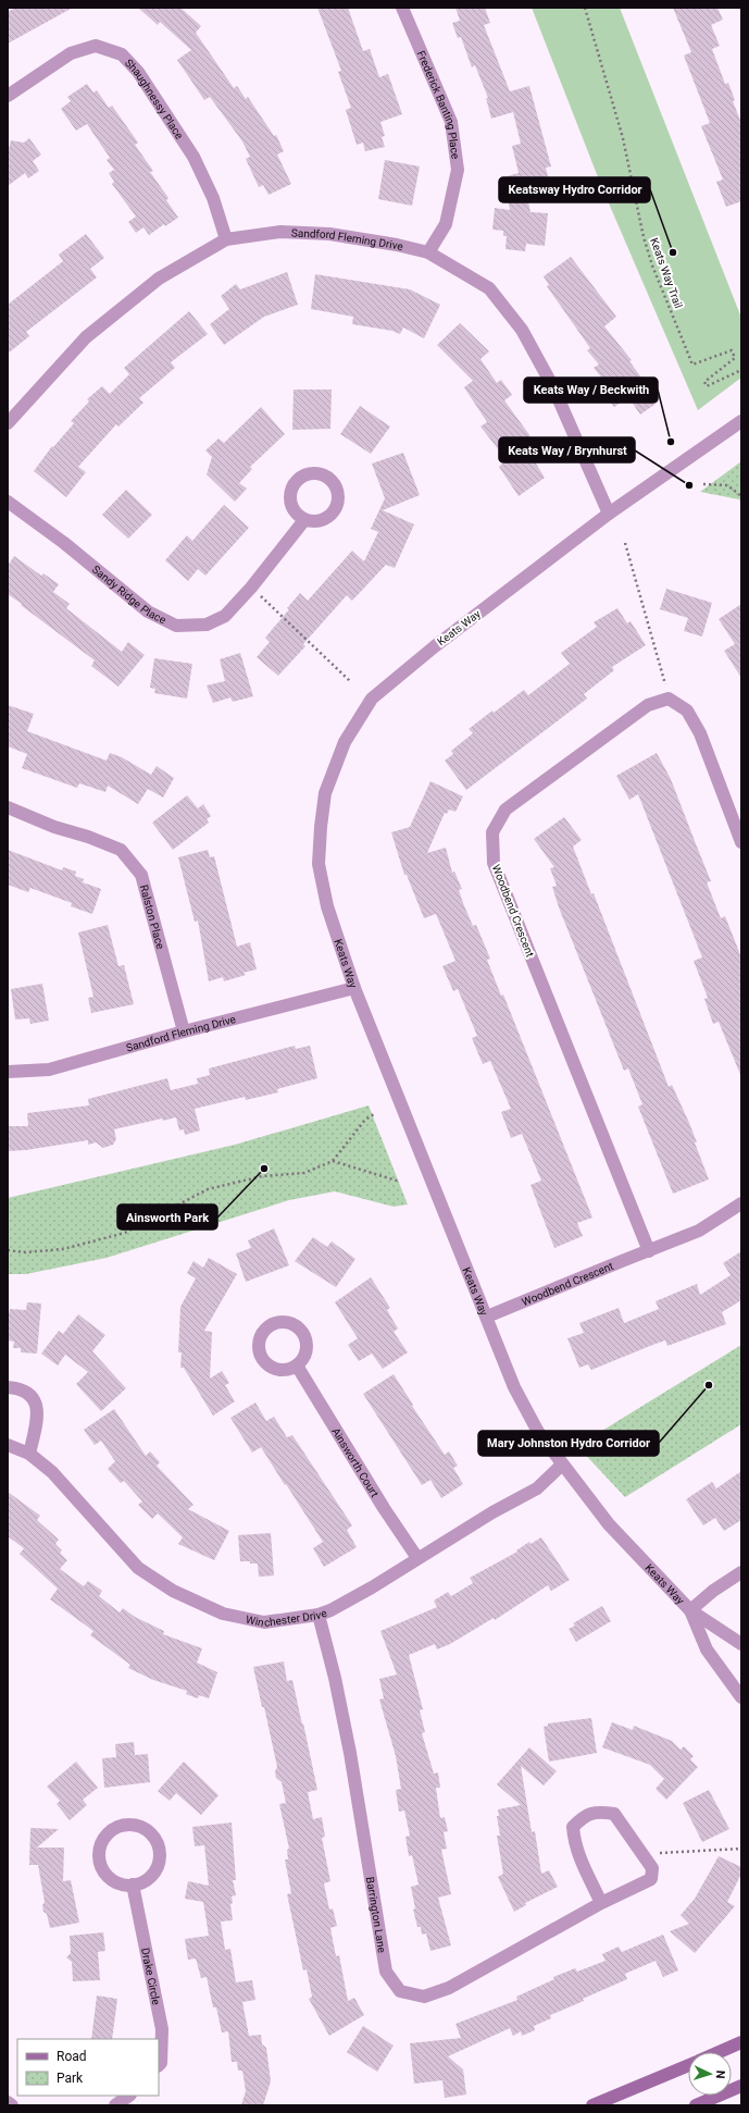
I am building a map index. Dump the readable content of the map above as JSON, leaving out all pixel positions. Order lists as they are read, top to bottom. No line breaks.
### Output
{"streets":{"street":["Shaughnessy Place","Frederick Banting Place","Sandford Fleming Drive","Sandy Ridge Place","Keats Way","Woodbend Crescent","Ralston Place","Ainsworth Court","Winchester Drive","Barrington Lane","Drake Circle"],"path":["Keats Way Trail"]},"crossings":[["Shaughnessy Place","Sandford Fleming Drive"],["Frederick Banting Place","Sandford Fleming Drive"],["Sandford Fleming Drive","Keats Way"],["Sandford Fleming Drive","Ralston Place"],["Keats Way","Woodbend Crescent"],["Keats Way","Winchester Drive"],["Ainsworth Court","Winchester Drive"],["Winchester Drive","Barrington Lane"]],"places":["Keatsway Hydro Corridor","Keats Way / Beckwith","Keats Way / Brynhurst","Ainsworth Park","Mary Johnston Hydro Corridor"],"legend":["Road","Park"],"north":"right"}
